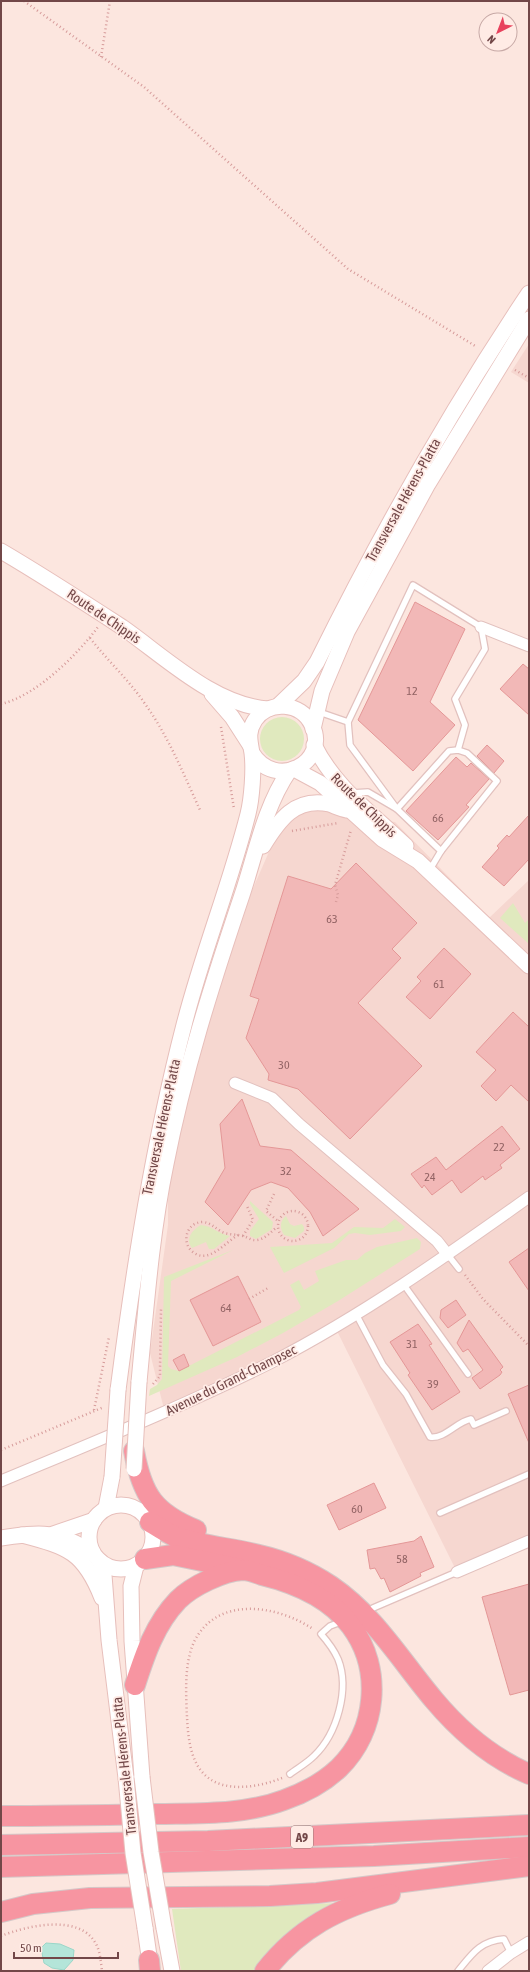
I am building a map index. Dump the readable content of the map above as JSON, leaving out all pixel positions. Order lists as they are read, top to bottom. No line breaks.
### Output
{"streets":{"highway":["A9"],"main road":["Transversale Hérens-Platta","Route de Chippis"],"street":["Avenue du Grand-Champsec"]},"crossings":[["Transversale Hérens-Platta","Route de Chippis"]],"house_numbers":["12","66","63","61","30","22","32","24","64","31","39","60","58"],"scale_bar":"50 m","north":"bottom left"}
